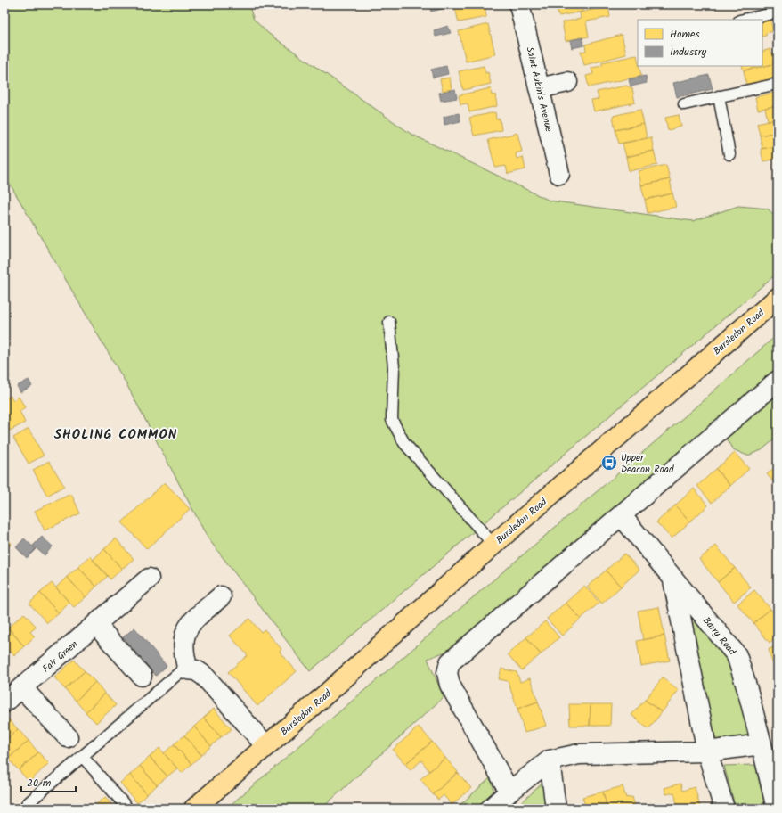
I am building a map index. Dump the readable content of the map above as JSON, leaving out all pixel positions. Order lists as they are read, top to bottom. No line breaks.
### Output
{"streets":{"main road":["Bursledon Road"],"street":["Saint Aubin's Avenue","Barry Road","Fair Green"]},"districts":["SHOLING COMMON"],"places":{"bus stop":["Upper Deacon Road"]},"legend":["Homes","Industry"],"scale_bar":"20 m"}
